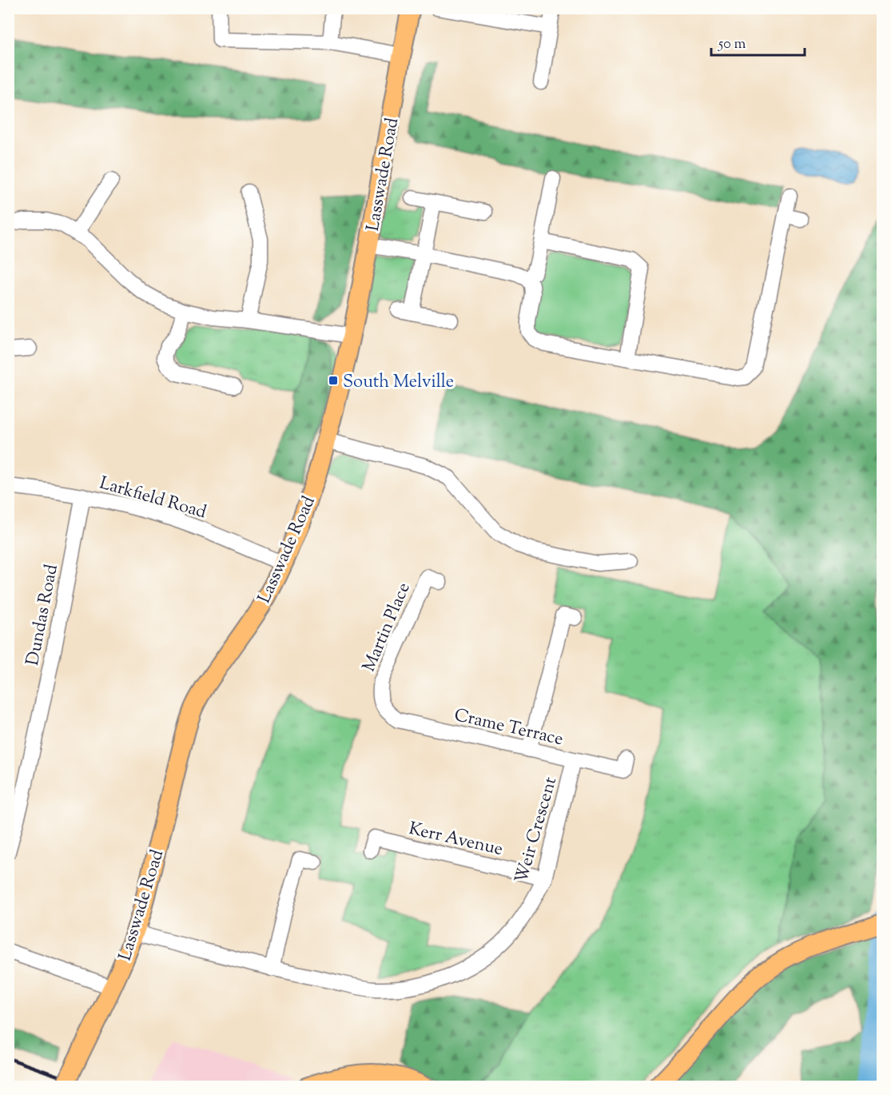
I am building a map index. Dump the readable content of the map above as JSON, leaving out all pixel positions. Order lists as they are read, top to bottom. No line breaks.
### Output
{"streets":{"main road":["Lasswade Road"],"street":["Larkfield Road","Dundas Road","Martin Place","Crame Terrace","Weir Crescent","Kerr Avenue"]},"crossings":[["Lasswade Road","Larkfield Road"],["Lasswade Road","Weir Crescent"],["Larkfield Road","Dundas Road"],["Martin Place","Crame Terrace"],["Crame Terrace","Weir Crescent"],["Weir Crescent","Kerr Avenue"]],"places":{"transit":["South Melville"]},"scale_bar":"50 m"}
